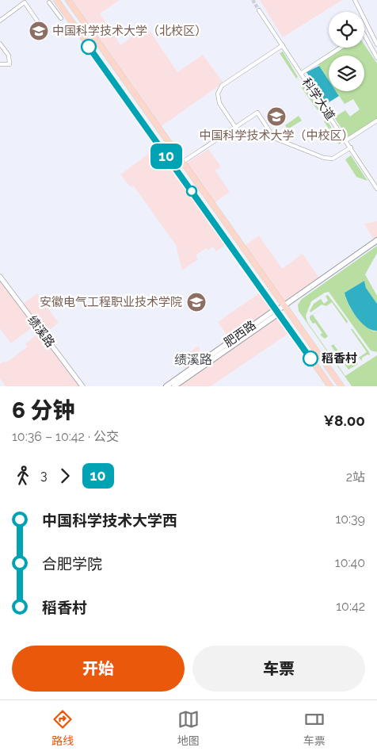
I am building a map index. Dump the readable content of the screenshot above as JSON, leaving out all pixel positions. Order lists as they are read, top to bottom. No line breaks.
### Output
{"streets":{"main road":["肥西路"],"street":["科学大道","绩溪路"]},"districts":["绩溪路"],"places":{"school or university":["中国科学技术大学（北校区）","中国科学技术大学（中校区）","安徽电气工程职业技术学院"],"other":["稻香村"]},"lines":["bus line 10"],"page":{"on_map":"10","heading":["6 分钟","10:36 – 10:42 · 公交","¥8.00"],"legs":["3","10","2站"],"list":[{"name":"中国科学技术大学西","value":"10:39"},{"name":"合肥学院","value":"10:40"},{"name":"稻香村","value":"10:42"}],"buttons":["开始","车票"],"tabs":["路线","地图","车票"]}}
